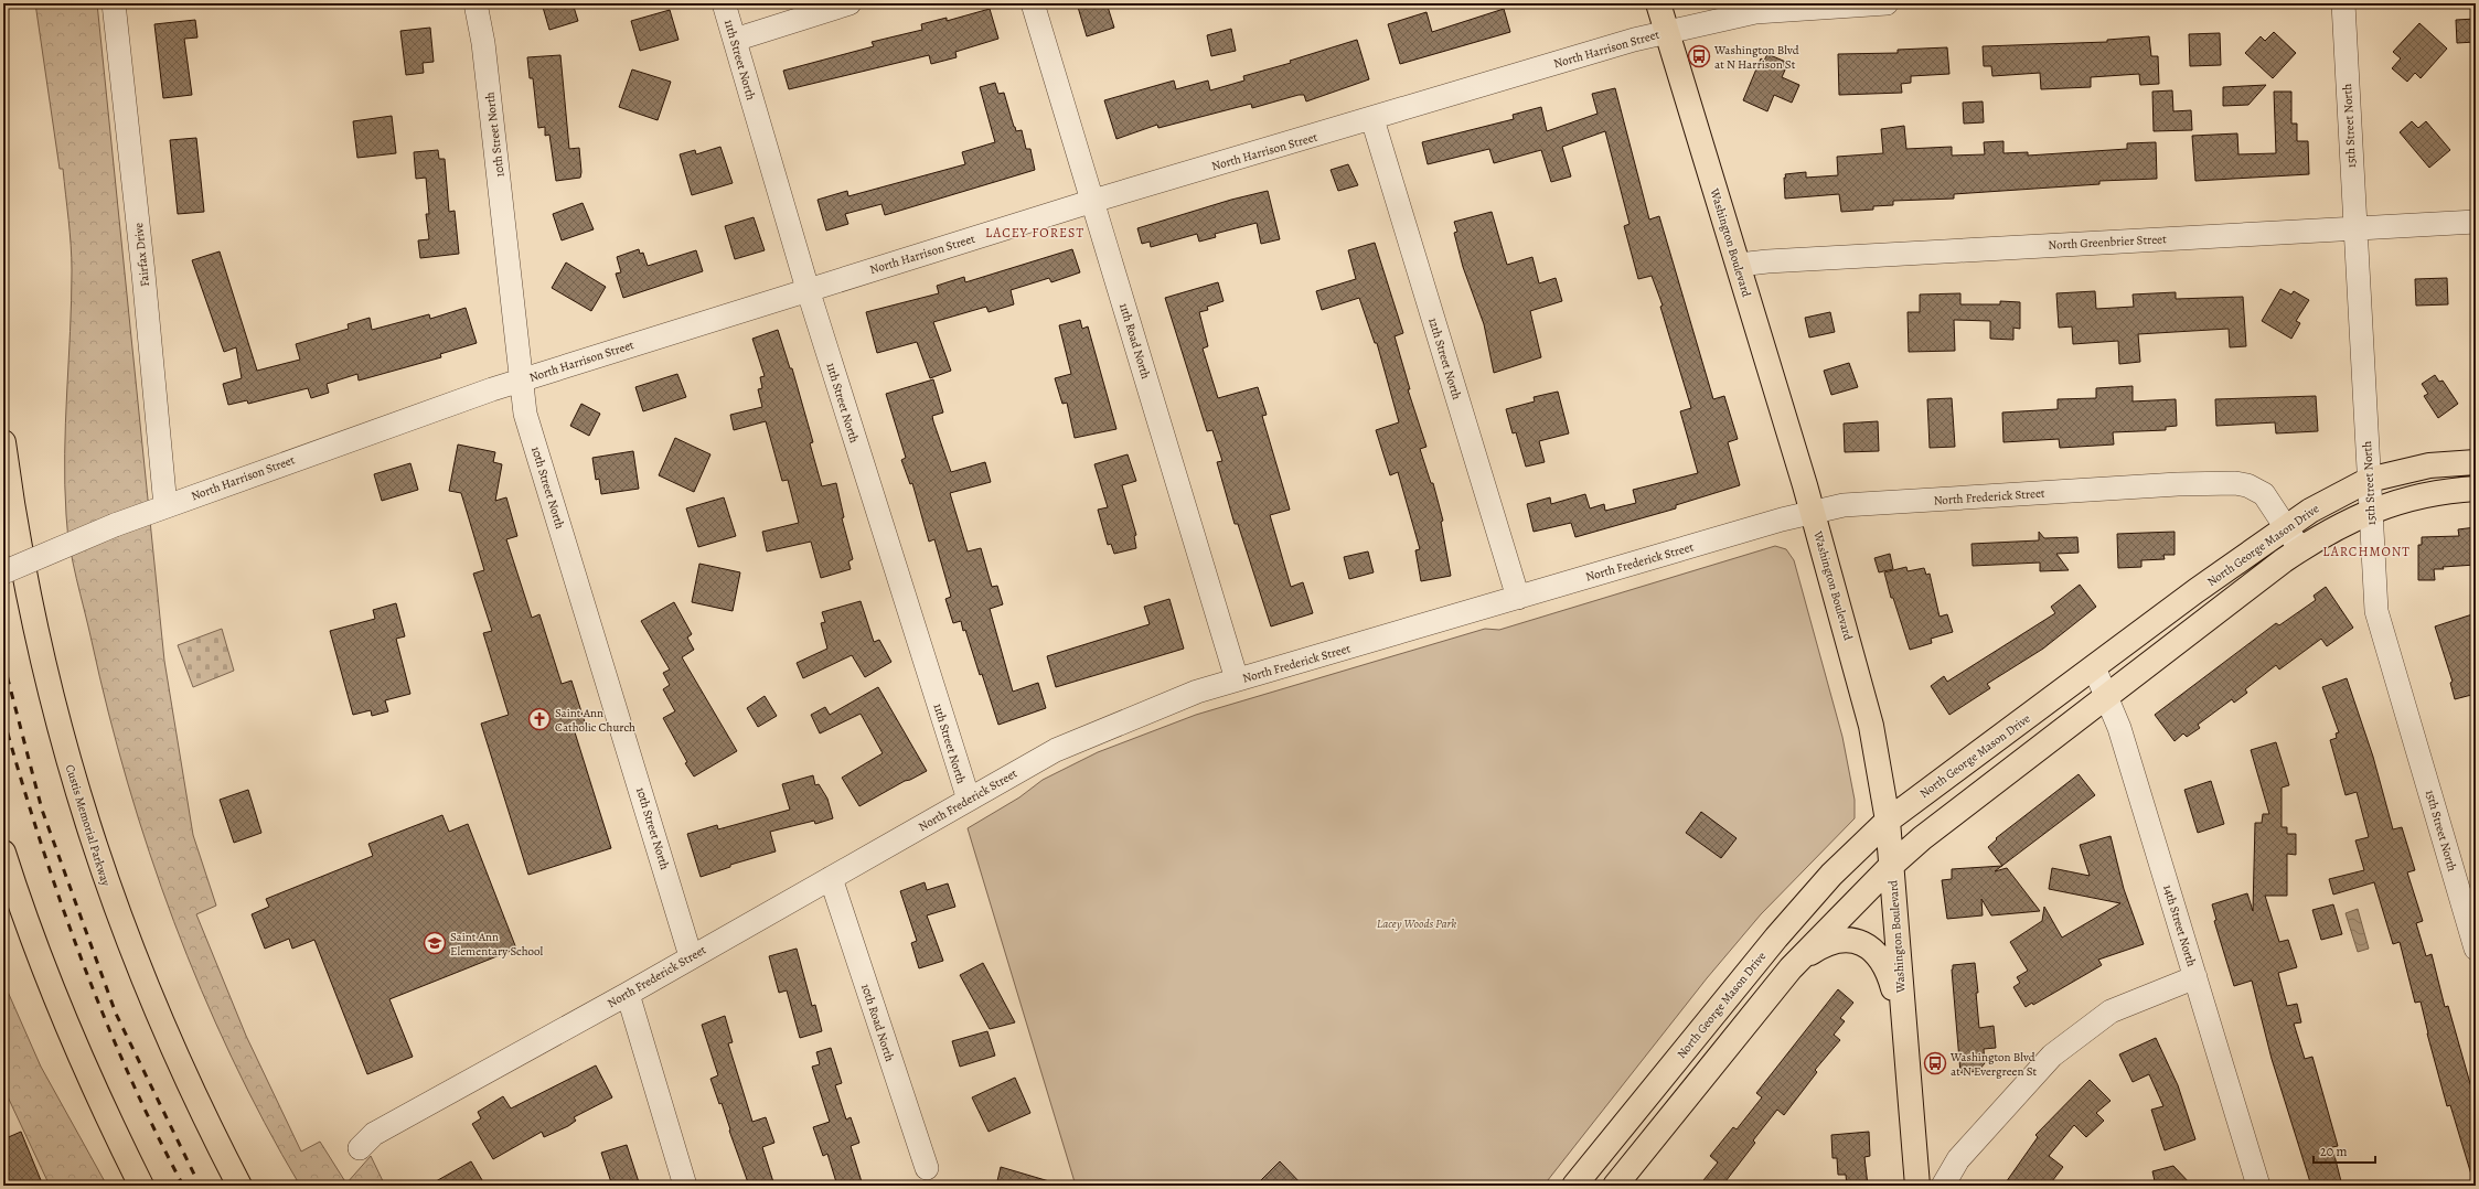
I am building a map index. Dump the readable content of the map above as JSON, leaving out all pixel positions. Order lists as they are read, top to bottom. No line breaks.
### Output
{"streets":{"main road":["Washington Boulevard","North George Mason Drive","Custis Memorial Parkway"],"street":["North Harrison Street","11th Street North","15th Street North","10th Street North","North Greenbrier Street","Fairfax Drive","11th Road North","12th Street North","North Frederick Street","14th Street North","10th Road North"]},"crossings":[["North Harrison Street","11th Street North"],["North Harrison Street","10th Street North"],["North Harrison Street","Washington Boulevard"],["North Harrison Street","Fairfax Drive"],["North Harrison Street","11th Road North"],["North Harrison Street","12th Street North"],["11th Street North","North Frederick Street"],["15th Street North","North Greenbrier Street"],["15th Street North","North George Mason Drive"],["10th Street North","North Frederick Street"],["North Greenbrier Street","Washington Boulevard"],["Washington Boulevard","North Frederick Street"],["Washington Boulevard","North George Mason Drive"],["11th Road North","North Frederick Street"],["12th Street North","North Frederick Street"],["North Frederick Street","North George Mason Drive"],["North Frederick Street","10th Road North"],["North George Mason Drive","14th Street North"]],"districts":["LACEY FOREST","LARCHMONT"],"parks":["Lacey Woods Park"],"places":{"bus stop":["Washington Blvd at N Harrison St","Washington Blvd at N Evergreen St"],"church":["Saint Ann Catholic Church"],"school or university":["Saint Ann Elementary School"]},"scale_bar":"20 m"}
